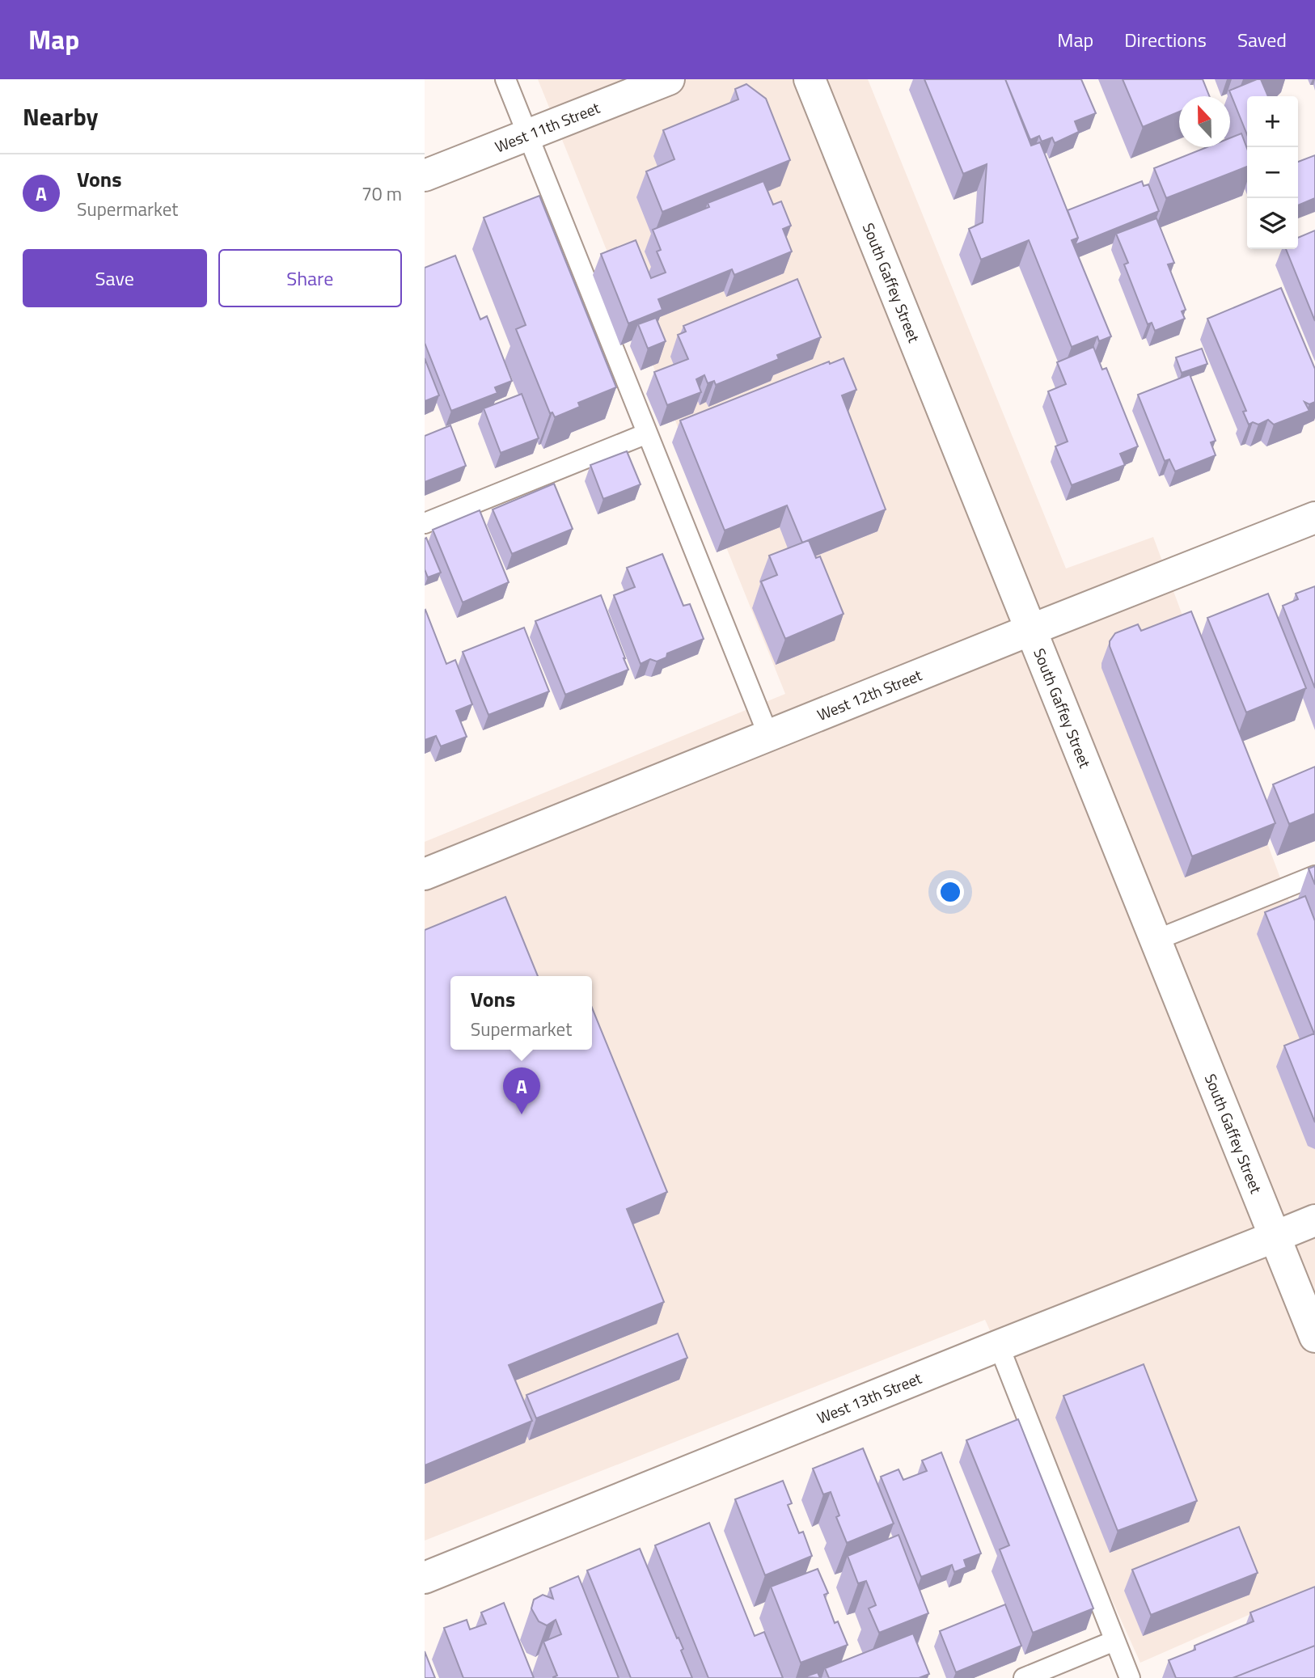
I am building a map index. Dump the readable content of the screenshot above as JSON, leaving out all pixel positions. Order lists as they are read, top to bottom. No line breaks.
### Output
{"streets":{"main road":["West 11th Street","South Gaffey Street","West 12th Street","West 13th Street"]},"crossings":[["South Gaffey Street","West 12th Street"],["South Gaffey Street","West 13th Street"]],"north":"top","page":{"header":"Map","nav":["Map","Directions","Saved"],"heading":"Nearby","map_buttons":["+","−"],"list":[{"mark":"A","name":"Vons","note":"Supermarket","value":"70 m"}],"buttons":["Save","Share"],"popup":["Vons","Supermarket"],"pins":"A"}}
